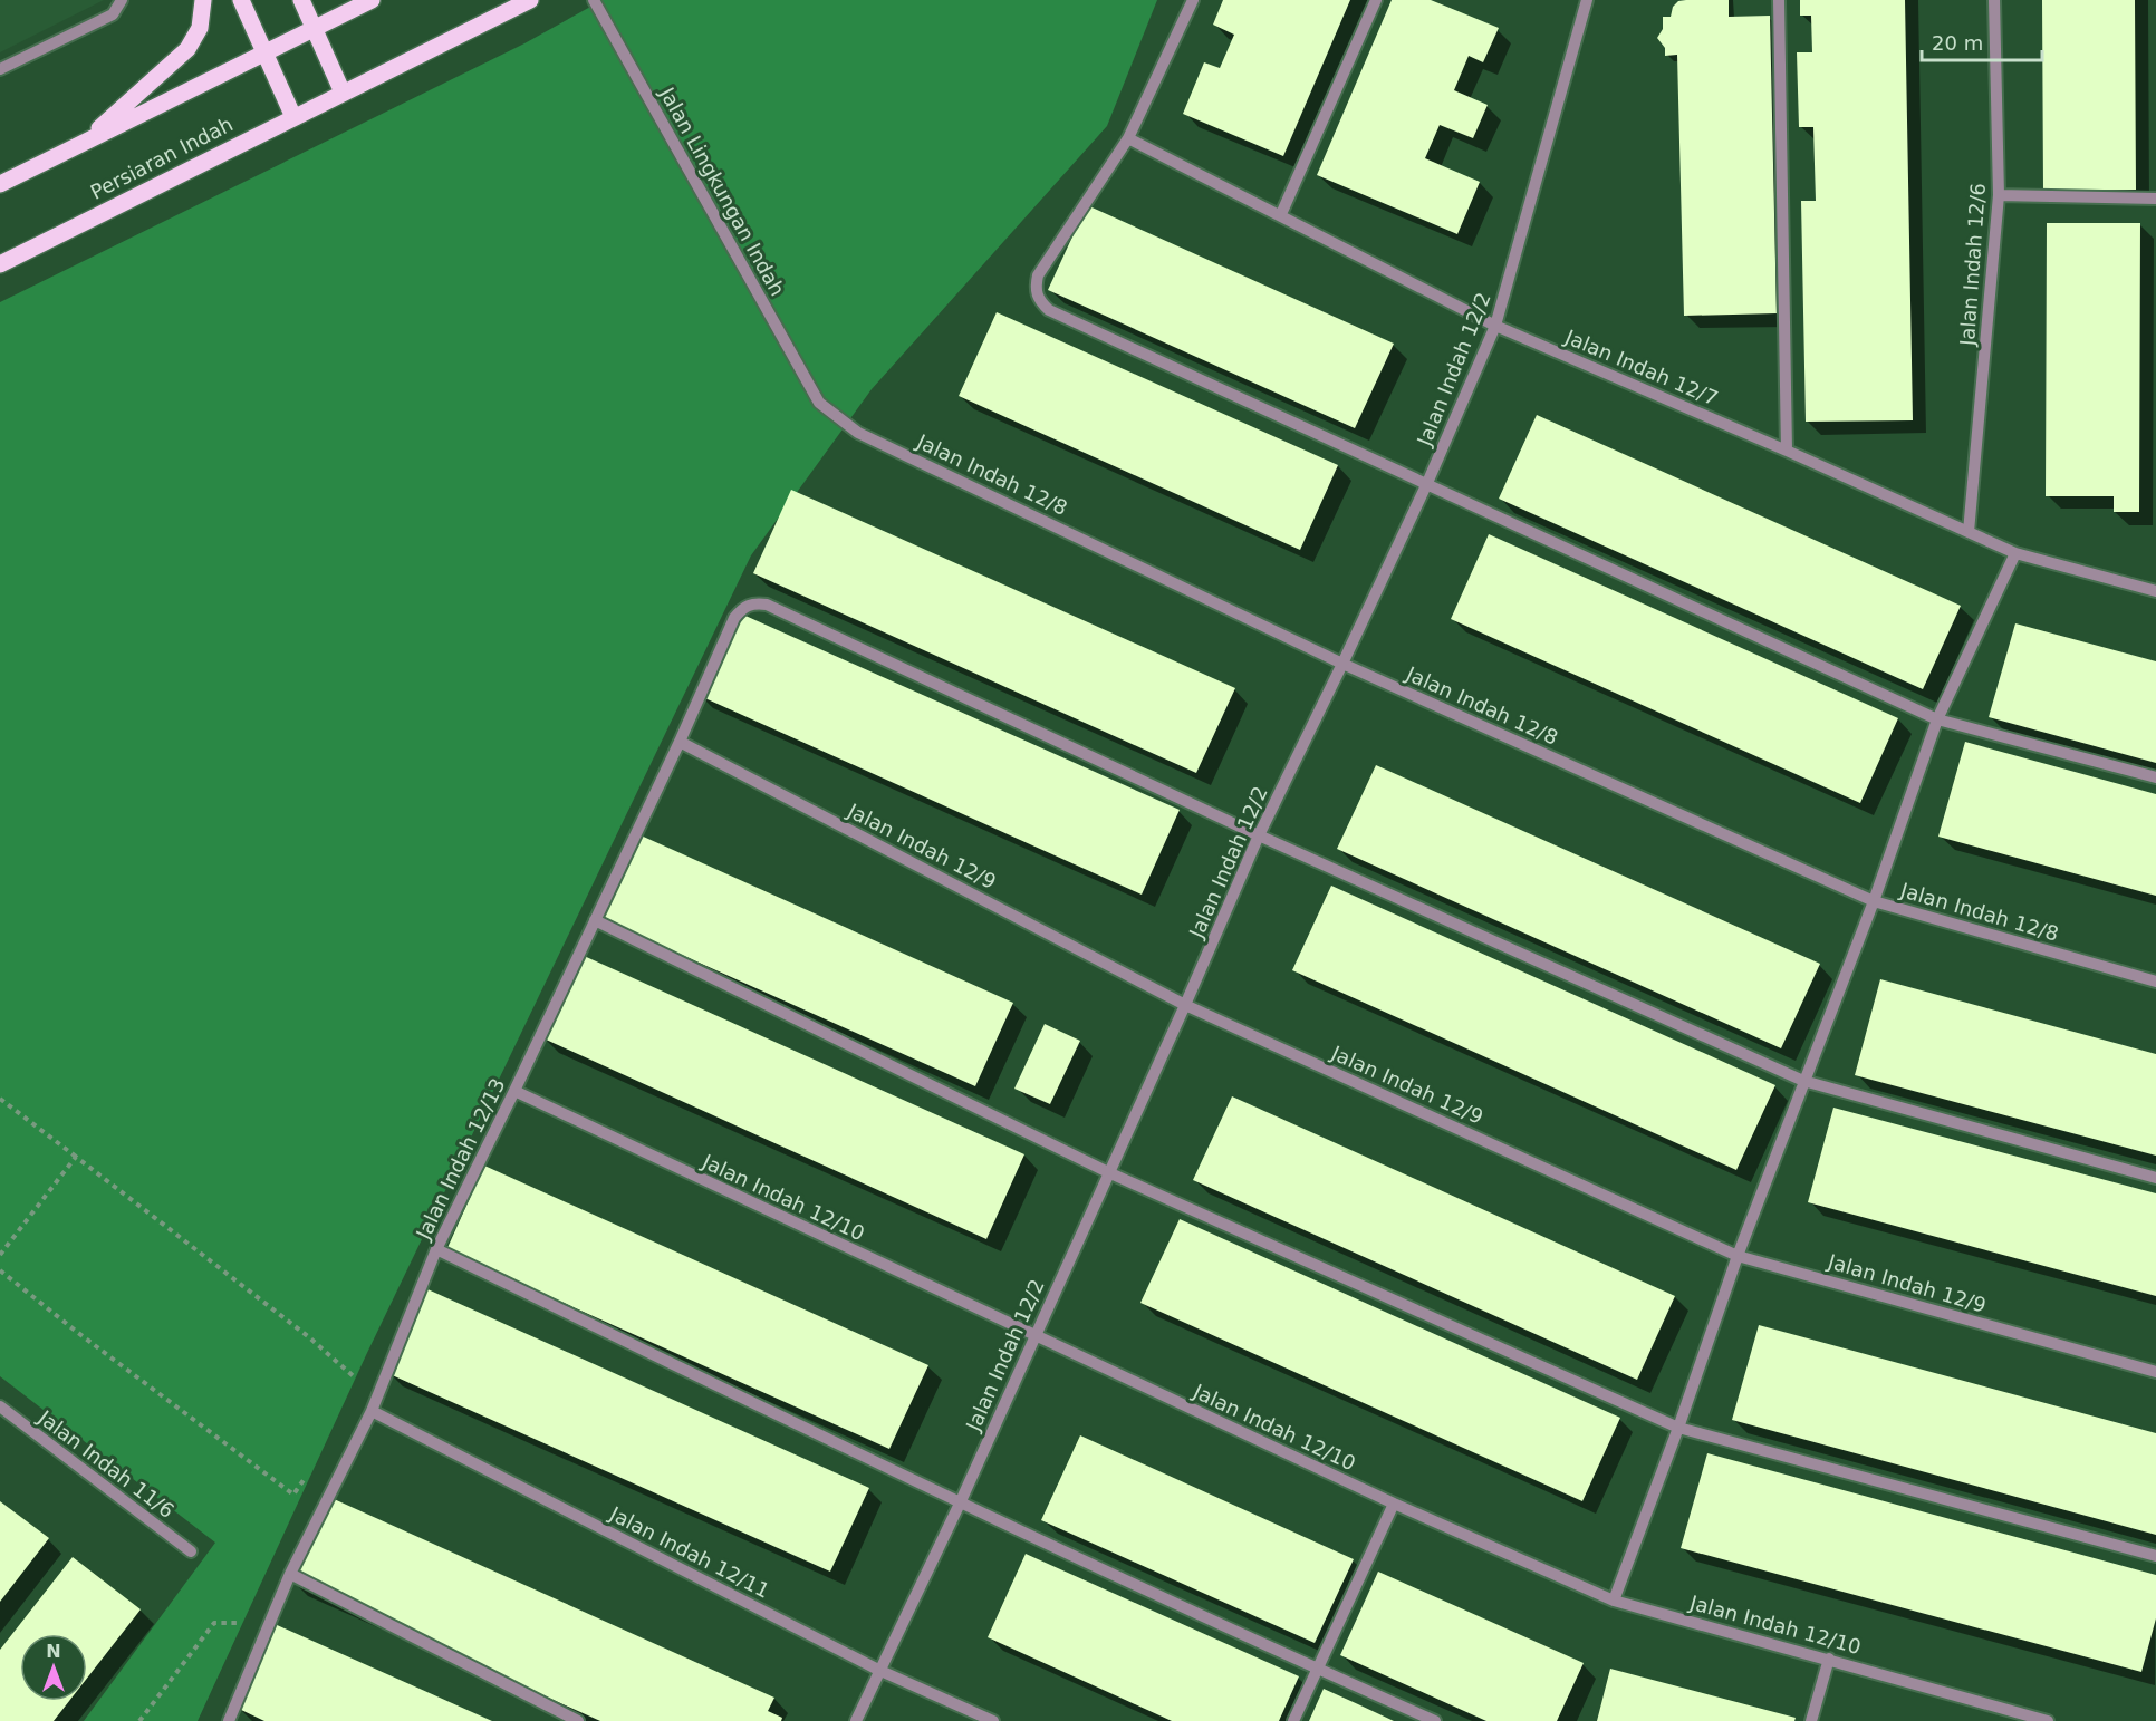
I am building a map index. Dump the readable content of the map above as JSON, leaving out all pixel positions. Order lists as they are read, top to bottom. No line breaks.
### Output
{"streets":{"main road":["Persiaran Indah"],"street":["Jalan Lingkungan Indah","Jalan Indah 12/6","Jalan Indah 12/7","Jalan Indah 12/2","Jalan Indah 12/8","Jalan Indah 12/9","Jalan Indah 12/13","Jalan Indah 12/10","Jalan Indah 11/6","Jalan Indah 12/11"]},"crossings":[["Jalan Lingkungan Indah","Jalan Indah 12/8"],["Jalan Indah 12/6","Jalan Indah 12/7"],["Jalan Indah 12/7","Jalan Indah 12/2"],["Jalan Indah 12/2","Jalan Indah 12/8"],["Jalan Indah 12/2","Jalan Indah 12/9"],["Jalan Indah 12/2","Jalan Indah 12/13"],["Jalan Indah 12/2","Jalan Indah 12/10"],["Jalan Indah 12/2","Jalan Indah 12/11"],["Jalan Indah 12/9","Jalan Indah 12/13"],["Jalan Indah 12/13","Jalan Indah 12/10"],["Jalan Indah 12/13","Jalan Indah 12/11"]],"scale_bar":"20 m","north":"top"}
